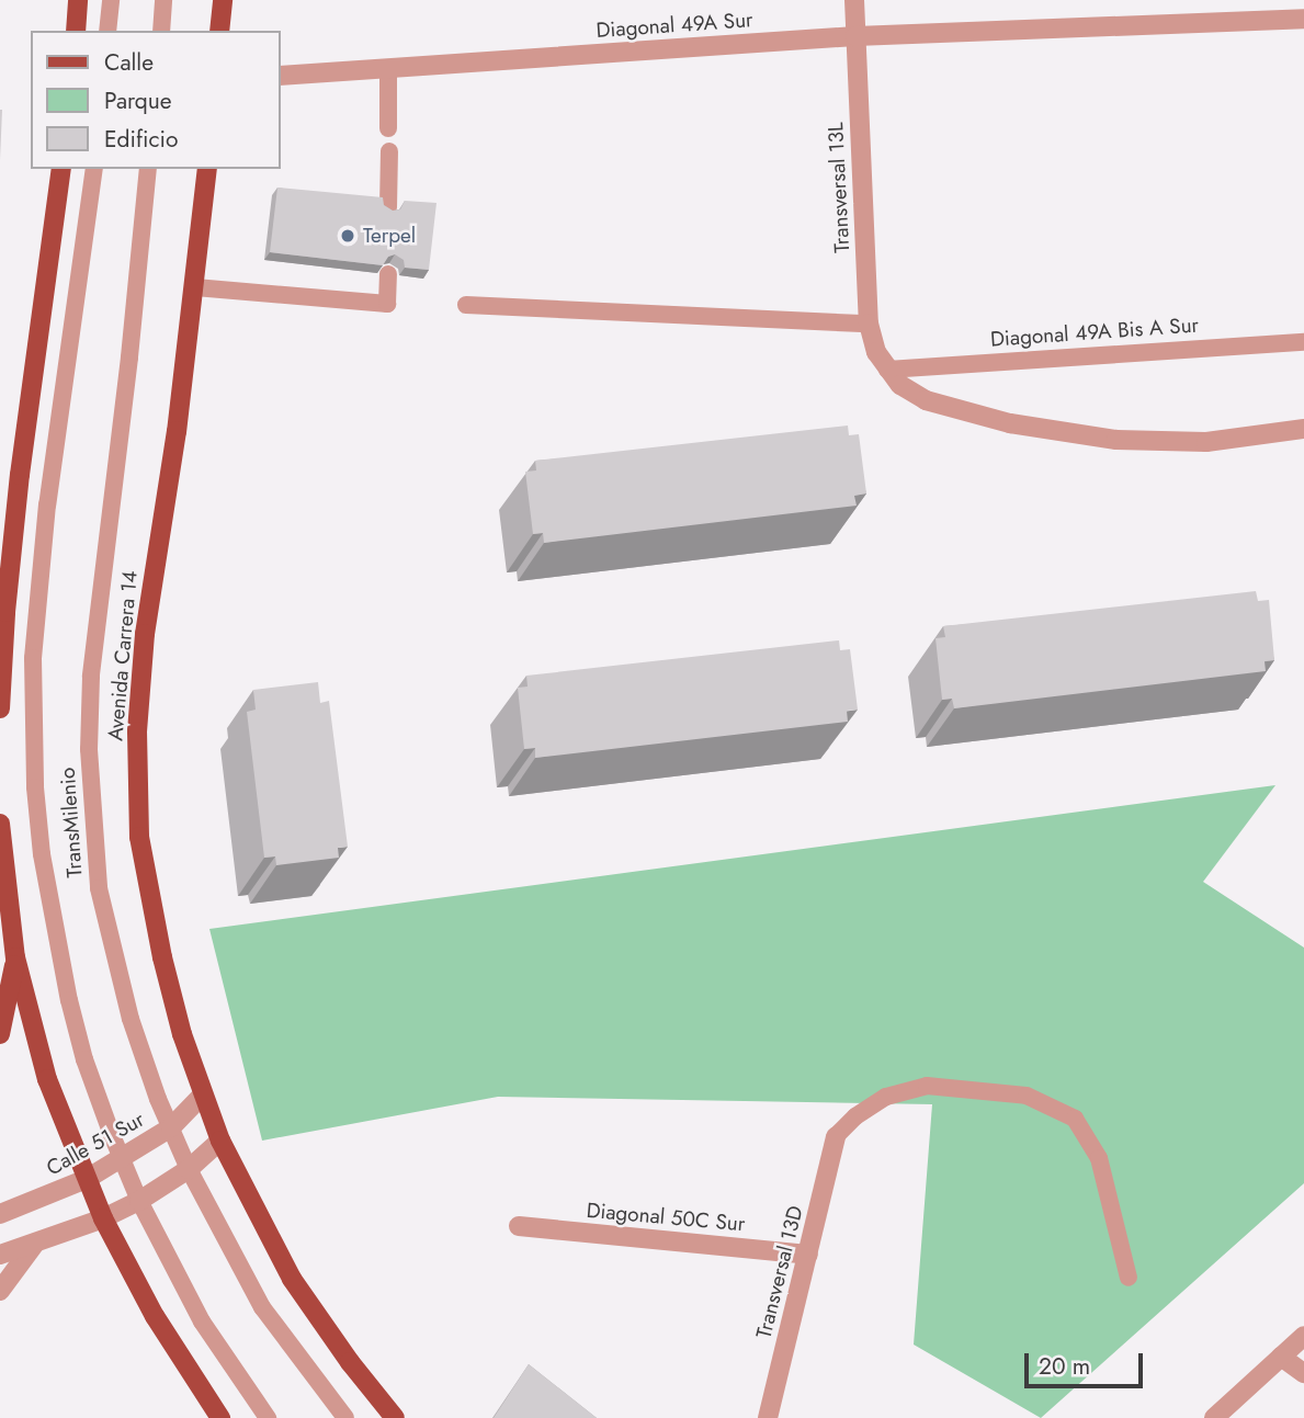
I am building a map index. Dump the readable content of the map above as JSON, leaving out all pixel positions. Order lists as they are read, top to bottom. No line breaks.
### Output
{"streets":{"main road":["Avenida Carrera 14"],"street":["Diagonal 49A Sur","Transversal 13L","Calle 51 Sur","Diagonal 50C Sur","Transversal 13D"],"lane":["Diagonal 49A Bis A Sur","TransMilenio"]},"crossings":[["Diagonal 49A Sur","Transversal 13L"],["Transversal 13L","Diagonal 49A Bis A Sur"],["Avenida Carrera 14","Calle 51 Sur"],["TransMilenio","Calle 51 Sur"],["Diagonal 50C Sur","Transversal 13D"]],"places":["Terpel"],"legend":["Calle","Parque","Edificio"],"scale_bar":"20 m"}
